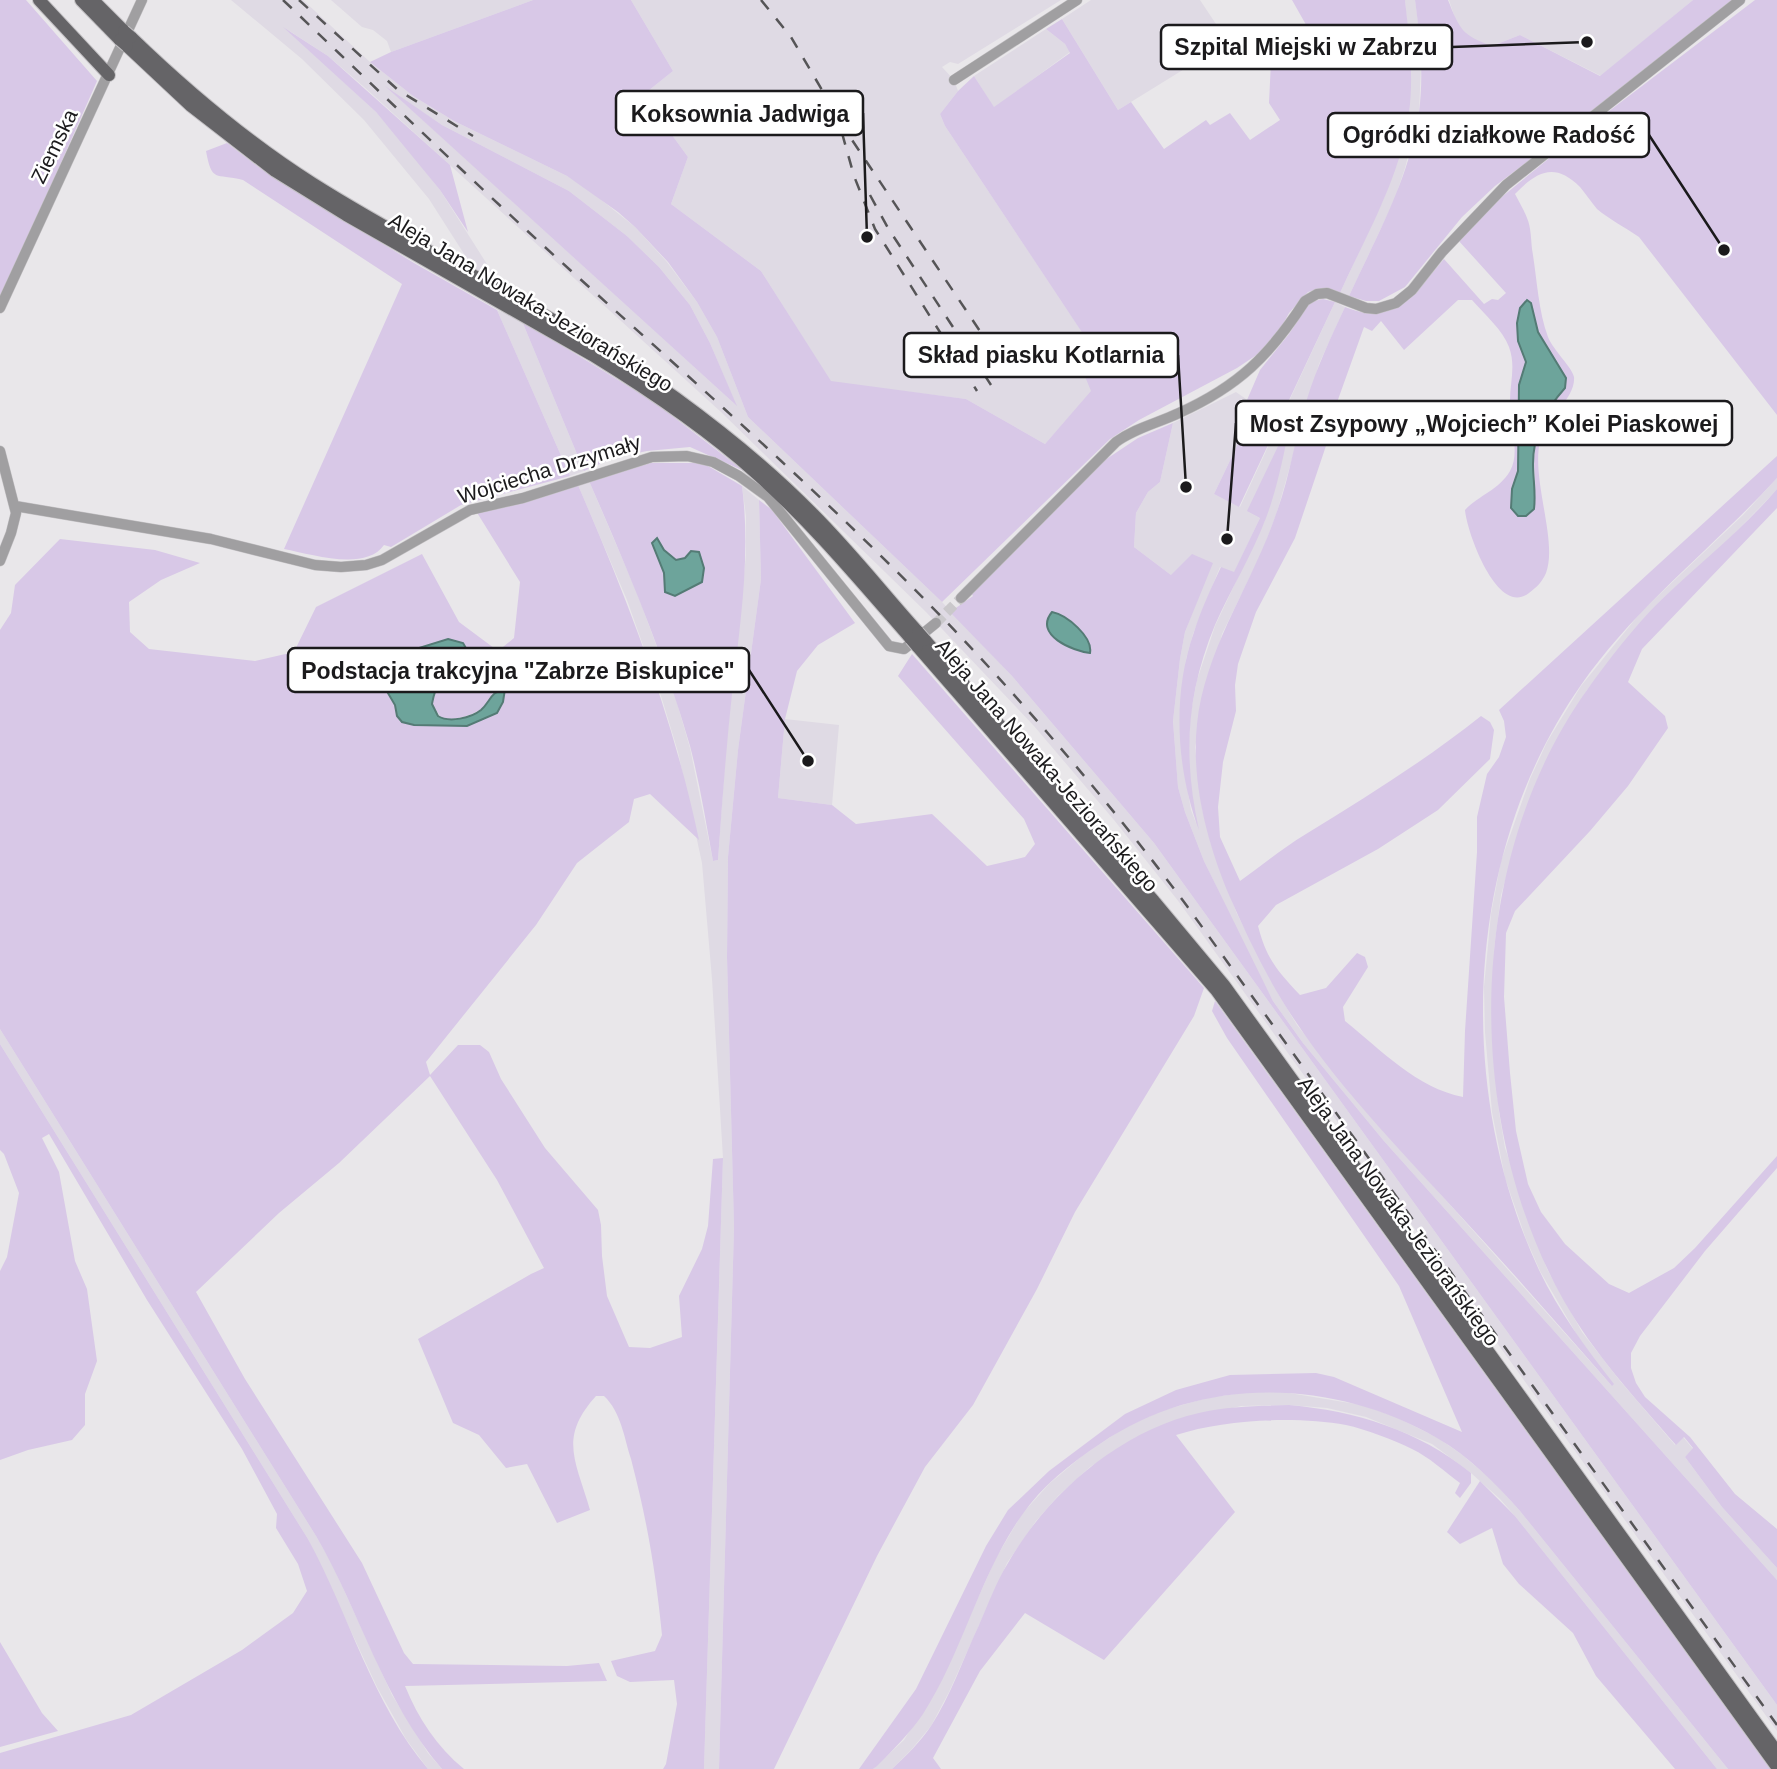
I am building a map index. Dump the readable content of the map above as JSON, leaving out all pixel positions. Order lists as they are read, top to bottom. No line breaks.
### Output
{"streets":{"main road":["Aleja Jana Nowaka-Jeziorańskiego"],"street":["Ziemska","Wojciecha Drzymały"]},"places":["Szpital Miejski w Zabrzu","Koksownia Jadwiga","Ogródki działkowe Radość","Skład piasku Kotlarnia","Most Zsypowy „Wojciech” Kolei Piaskowej","Podstacja trakcyjna \"Zabrze Biskupice\""]}
